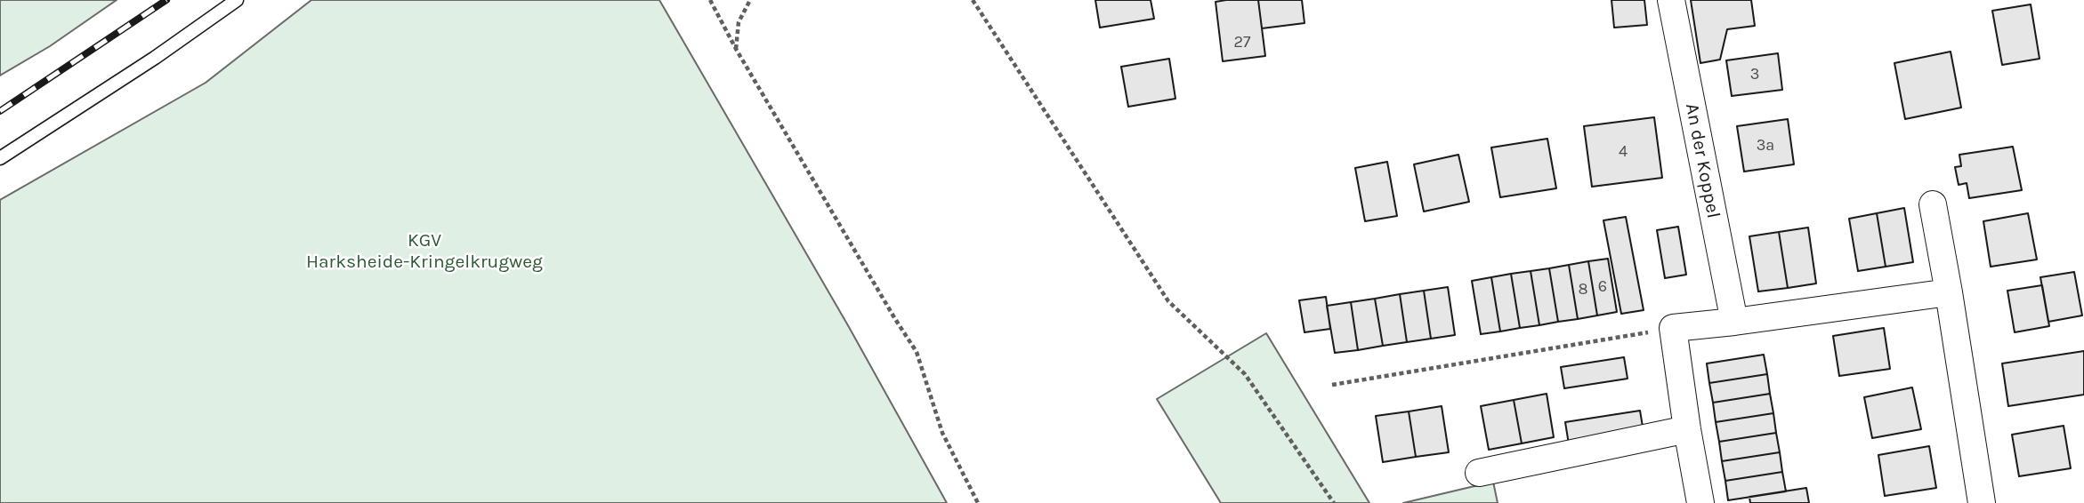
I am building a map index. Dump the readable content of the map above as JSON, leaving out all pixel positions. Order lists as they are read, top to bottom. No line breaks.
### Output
{"streets":{"street":["An der Koppel"]},"parks":["KGV Harksheide-Kringelkrugweg"],"house_numbers":["27","3","3a","4","6","8"]}
